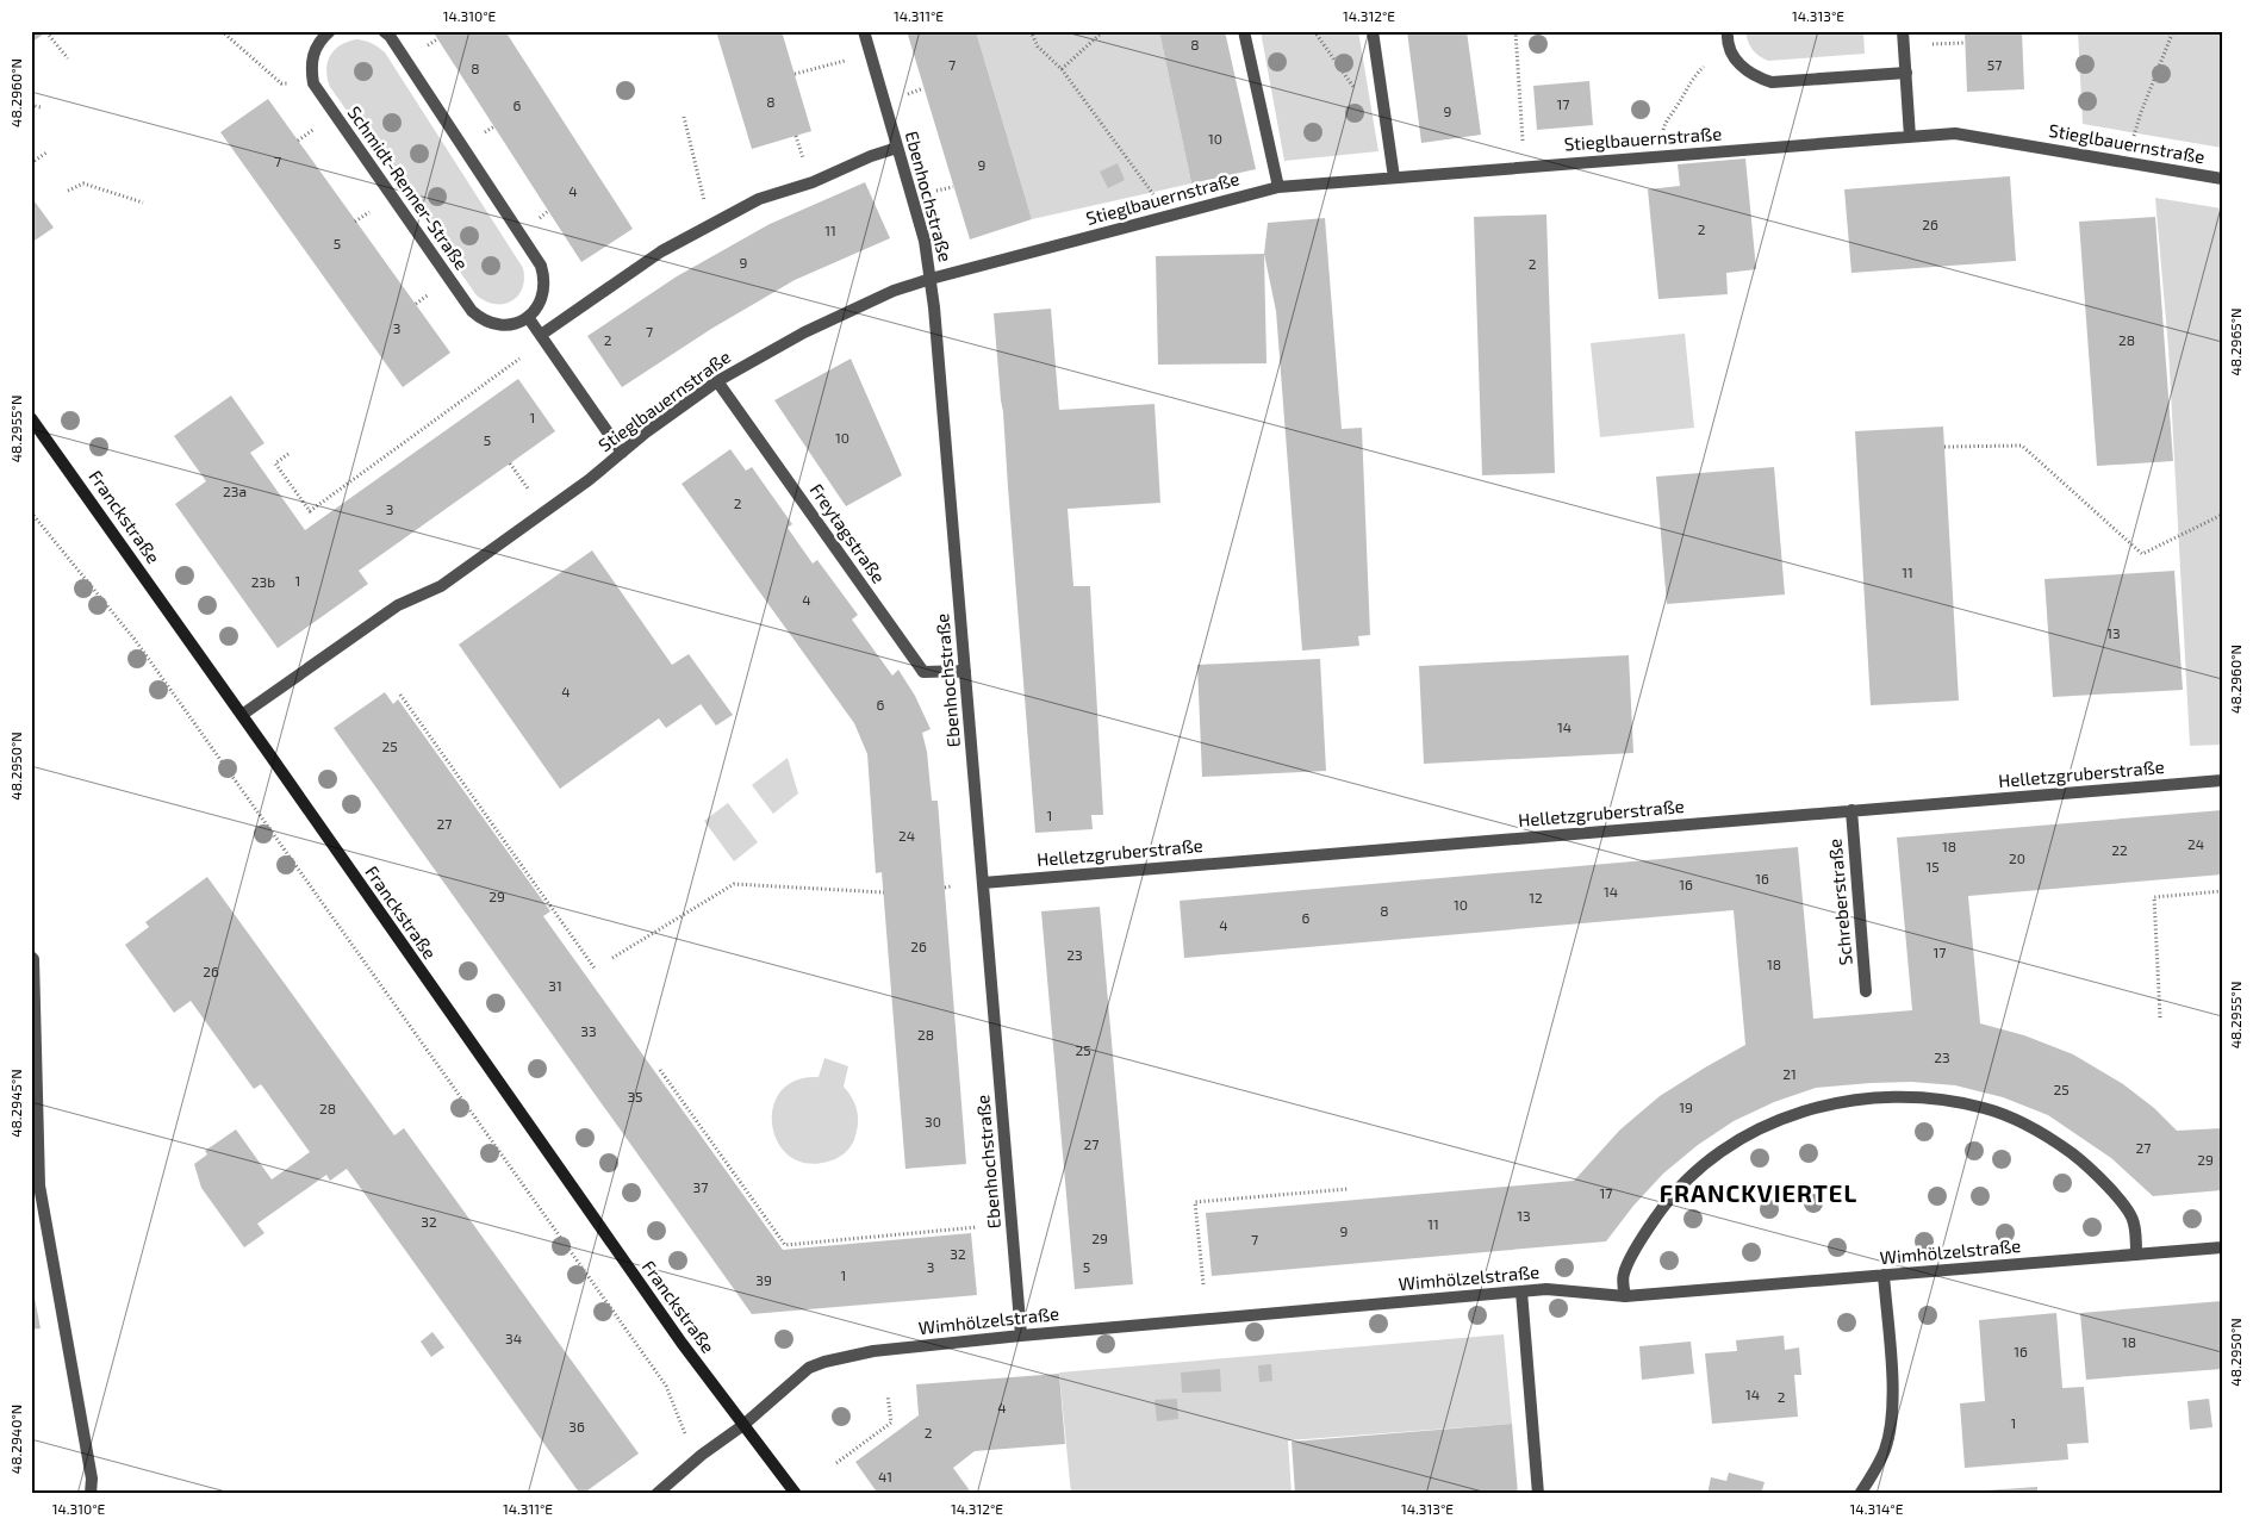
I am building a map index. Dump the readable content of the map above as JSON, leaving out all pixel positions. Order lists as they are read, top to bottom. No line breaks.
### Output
{"streets":{"main road":["Franckstraße"],"street":["Stieglbauernstraße","Schmidt-Renner-Straße","Ebenhochstraße","Freytagstraße","Helletzgruberstraße","Schreberstraße","Wimhölzelstraße"]},"crossings":[["Stieglbauernstraße","Ebenhochstraße"],["Stieglbauernstraße","Franckstraße"],["Stieglbauernstraße","Freytagstraße"],["Ebenhochstraße","Freytagstraße"],["Ebenhochstraße","Helletzgruberstraße"],["Ebenhochstraße","Wimhölzelstraße"],["Franckstraße","Wimhölzelstraße"],["Helletzgruberstraße","Schreberstraße"]],"districts":["FRANCKVIERTEL"],"house_numbers":["8","7","57","8","8","17","6","9","10","7","9","4","26","2","11","5","9","2","3","7","2","28","1","10","5","23a","2","3","11","1","23b","4","13","4","6","14","25","1","27","24","24","18","22","20","15","16","16","14","29","12","10","8","6","4","26","17","23","18","26","31","33","28","25","23","21","25","35","19","28","30","27","27","29","37","17","13","32","11","9","29","7","32","3","5","1","39","34","18","16","14","2","4","1","36","2","41"],"coordinates":["14.310°E","14.311°E","14.312°E","14.313°E","48.2960°N","48.2965°N","48.2955°N","48.2950°N","48.2945°N","48.2940°N","14.314°E"]}
